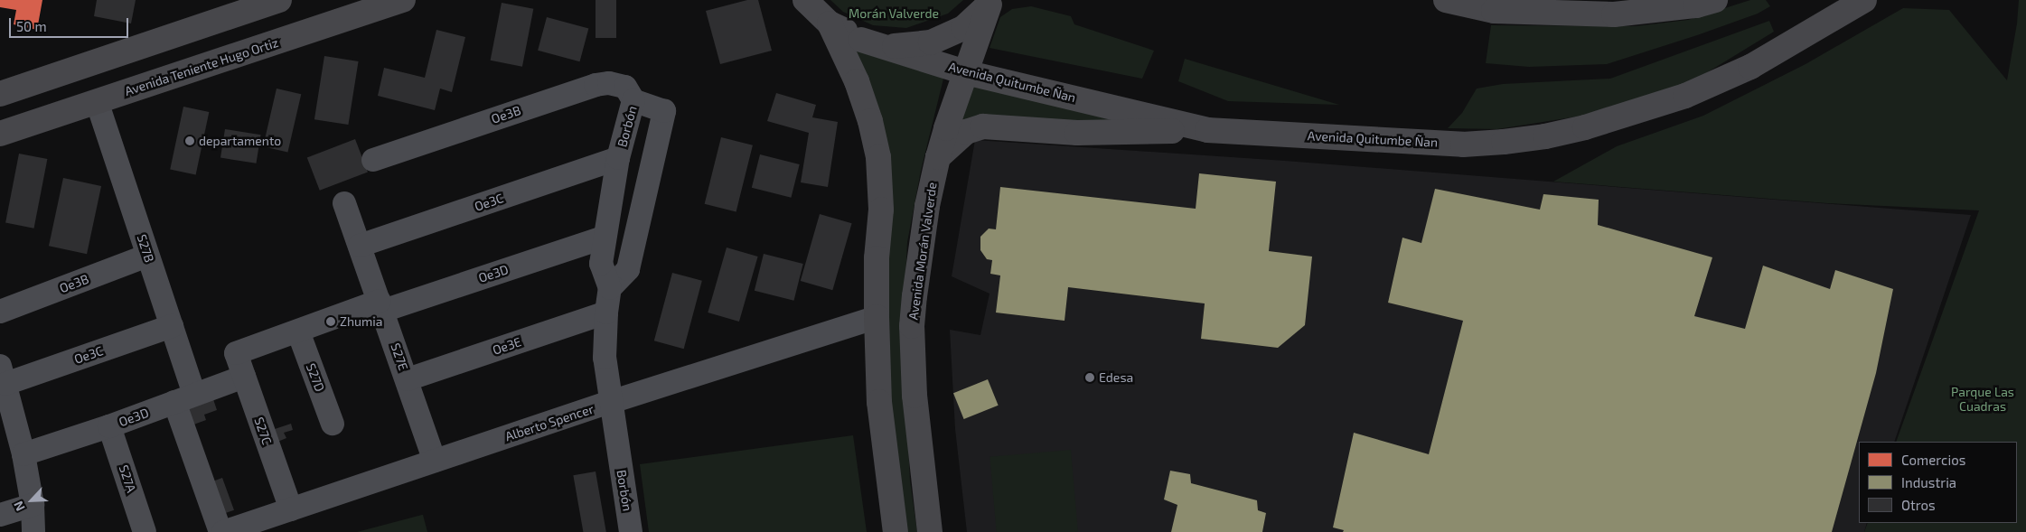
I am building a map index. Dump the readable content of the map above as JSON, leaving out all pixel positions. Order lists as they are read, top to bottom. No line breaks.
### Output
{"streets":{"main road":["Avenida Teniente Hugo Ortiz","Avenida Quitumbe Ñan","Avenida Morán Valverde"],"street":["Oe3B","Borbón","Oe3C","S27B","Oe3D","Oe3E","S27E","S27D","Alberto Spencer","S27C","S27A"]},"crossings":[["Avenida Teniente Hugo Ortiz","S27B"],["Avenida Quitumbe Ñan","Avenida Morán Valverde"],["Oe3B","Borbón"],["Oe3B","S27B"],["Borbón","Oe3C"],["Borbón","Oe3D"],["Borbón","Oe3E"],["Borbón","Alberto Spencer"],["Oe3C","S27B"],["Oe3C","S27E"],["S27B","Oe3D"],["S27B","Alberto Spencer"],["Oe3D","S27E"],["Oe3D","S27D"],["Oe3D","S27C"],["Oe3D","S27A"],["Oe3E","S27E"],["S27E","Alberto Spencer"],["Alberto Spencer","S27C"]],"parks":["Morán Valverde","Parque Las Cuadras"],"places":["departamento","Zhumia","Edesa"],"legend":["Comercios","Industria","Otros"],"scale_bar":"50 m","north":"bottom left"}
